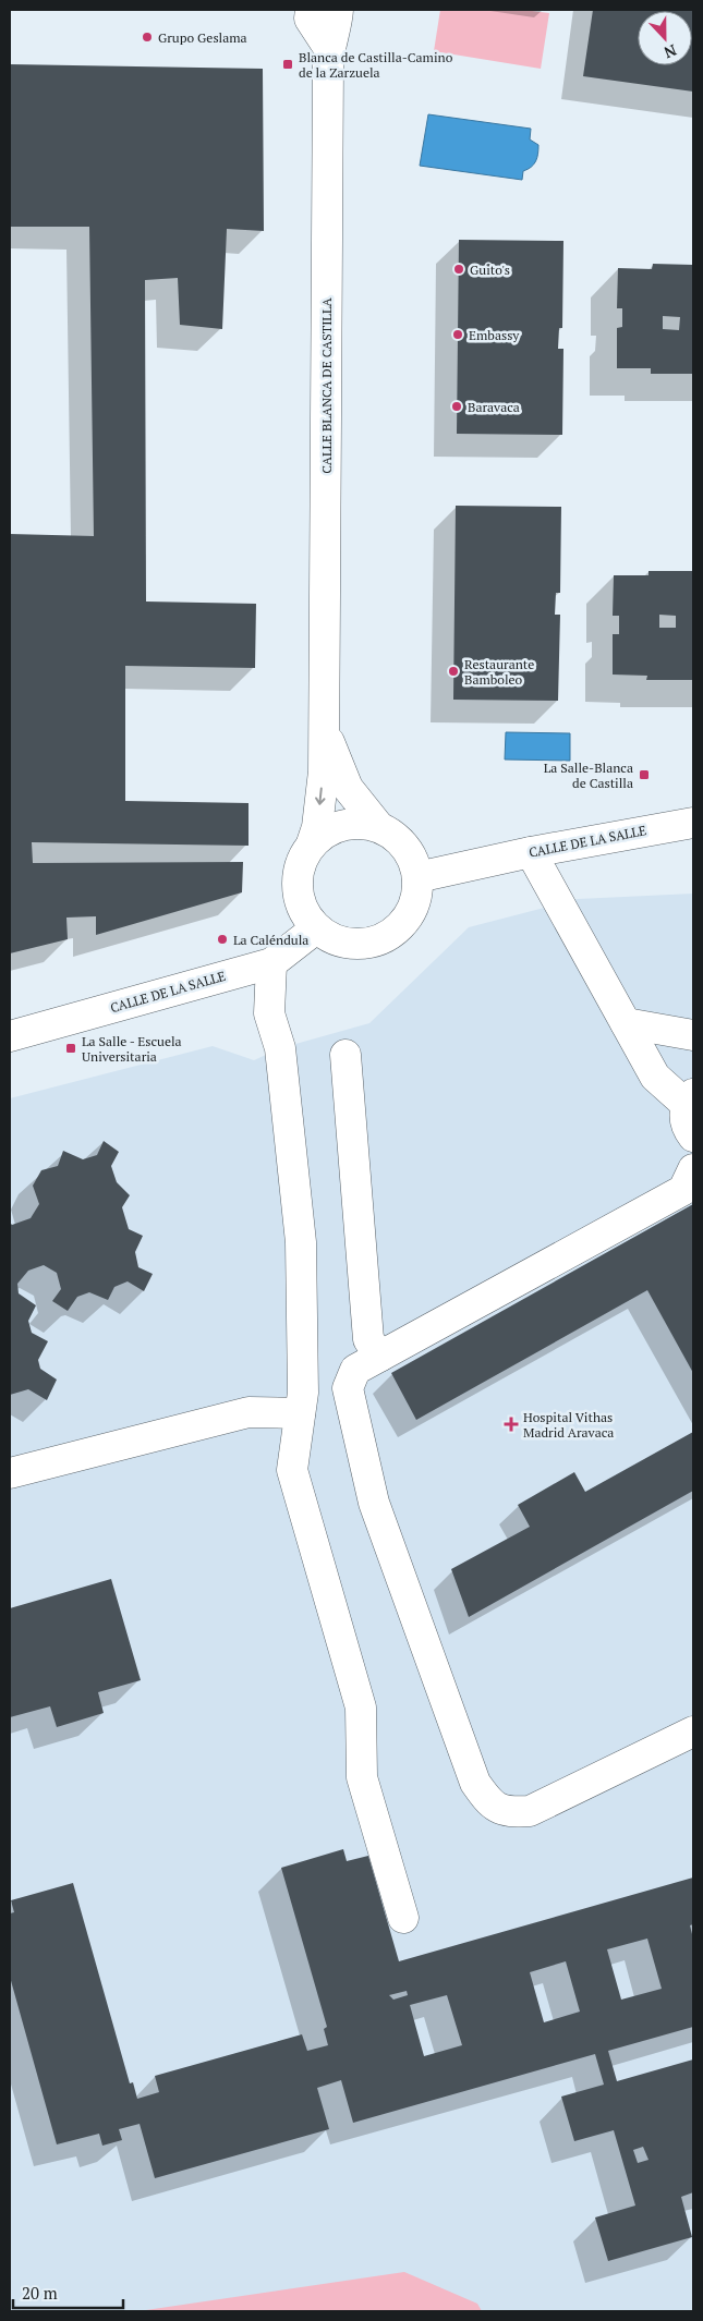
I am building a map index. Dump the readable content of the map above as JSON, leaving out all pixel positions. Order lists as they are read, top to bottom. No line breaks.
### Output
{"streets":{"street":["CALLE BLANCA DE CASTILLA","CALLE DE LA SALLE"]},"crossings":[["CALLE BLANCA DE CASTILLA","CALLE DE LA SALLE"]],"places":{"other":["Grupo Geslama","Guito's","Embassy","Baravaca","Restaurante Bamboleo","La Caléndula"],"transit":["Blanca de Castilla-Camino de la Zarzuela","La Salle-Blanca de Castilla","La Salle - Escuela Universitaria"],"health":["Hospital Vithas Madrid Aravaca"]},"scale_bar":"20 m","north":"bottom"}
